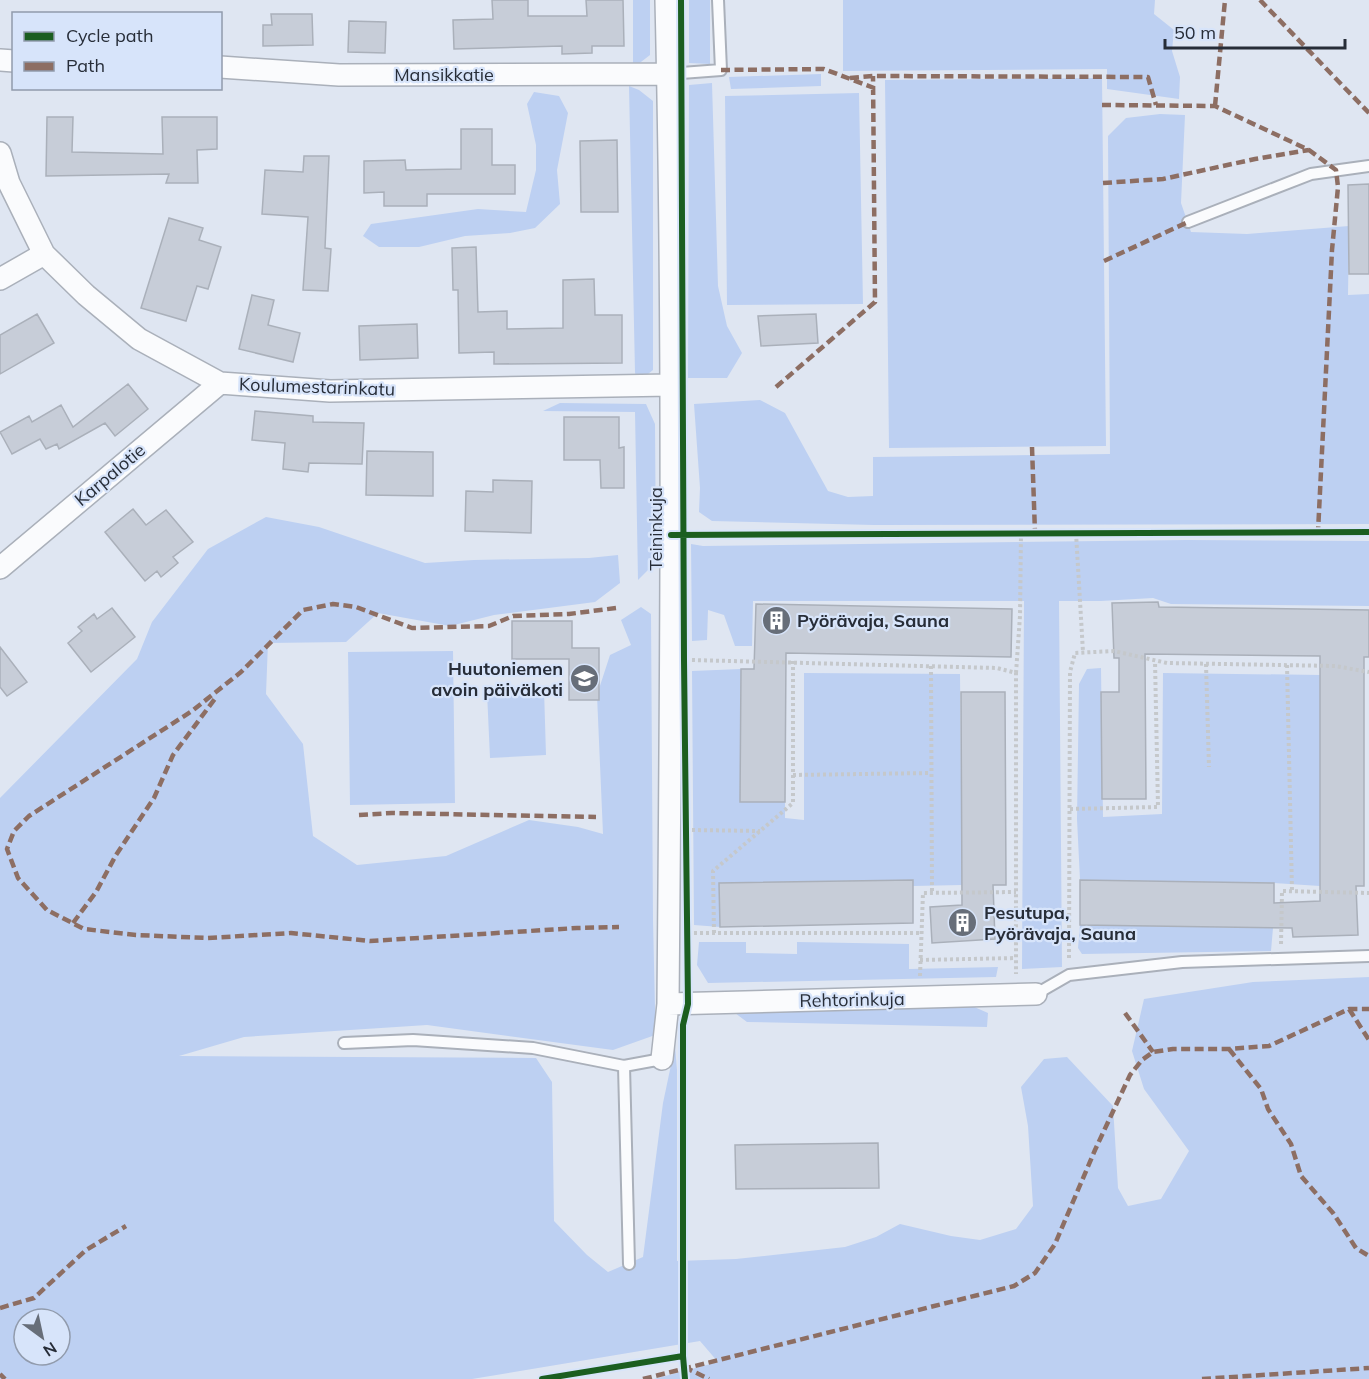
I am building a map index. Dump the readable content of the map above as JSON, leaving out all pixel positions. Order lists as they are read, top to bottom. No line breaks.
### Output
{"streets":{"street":["Mansikkatie","Koulumestarinkatu","Karpalotie","Teininkuja","Rehtorinkuja"]},"crossings":[["Mansikkatie","Teininkuja"],["Koulumestarinkatu","Karpalotie"],["Koulumestarinkatu","Teininkuja"],["Teininkuja","Rehtorinkuja"]],"places":{"building":["Pyörävaja, Sauna","Pesutupa, Pyörävaja, Sauna"],"school or university":["Huutoniemen avoin päiväkoti"]},"legend":["Cycle path","Path"],"scale_bar":"50 m","north":"bottom right"}
